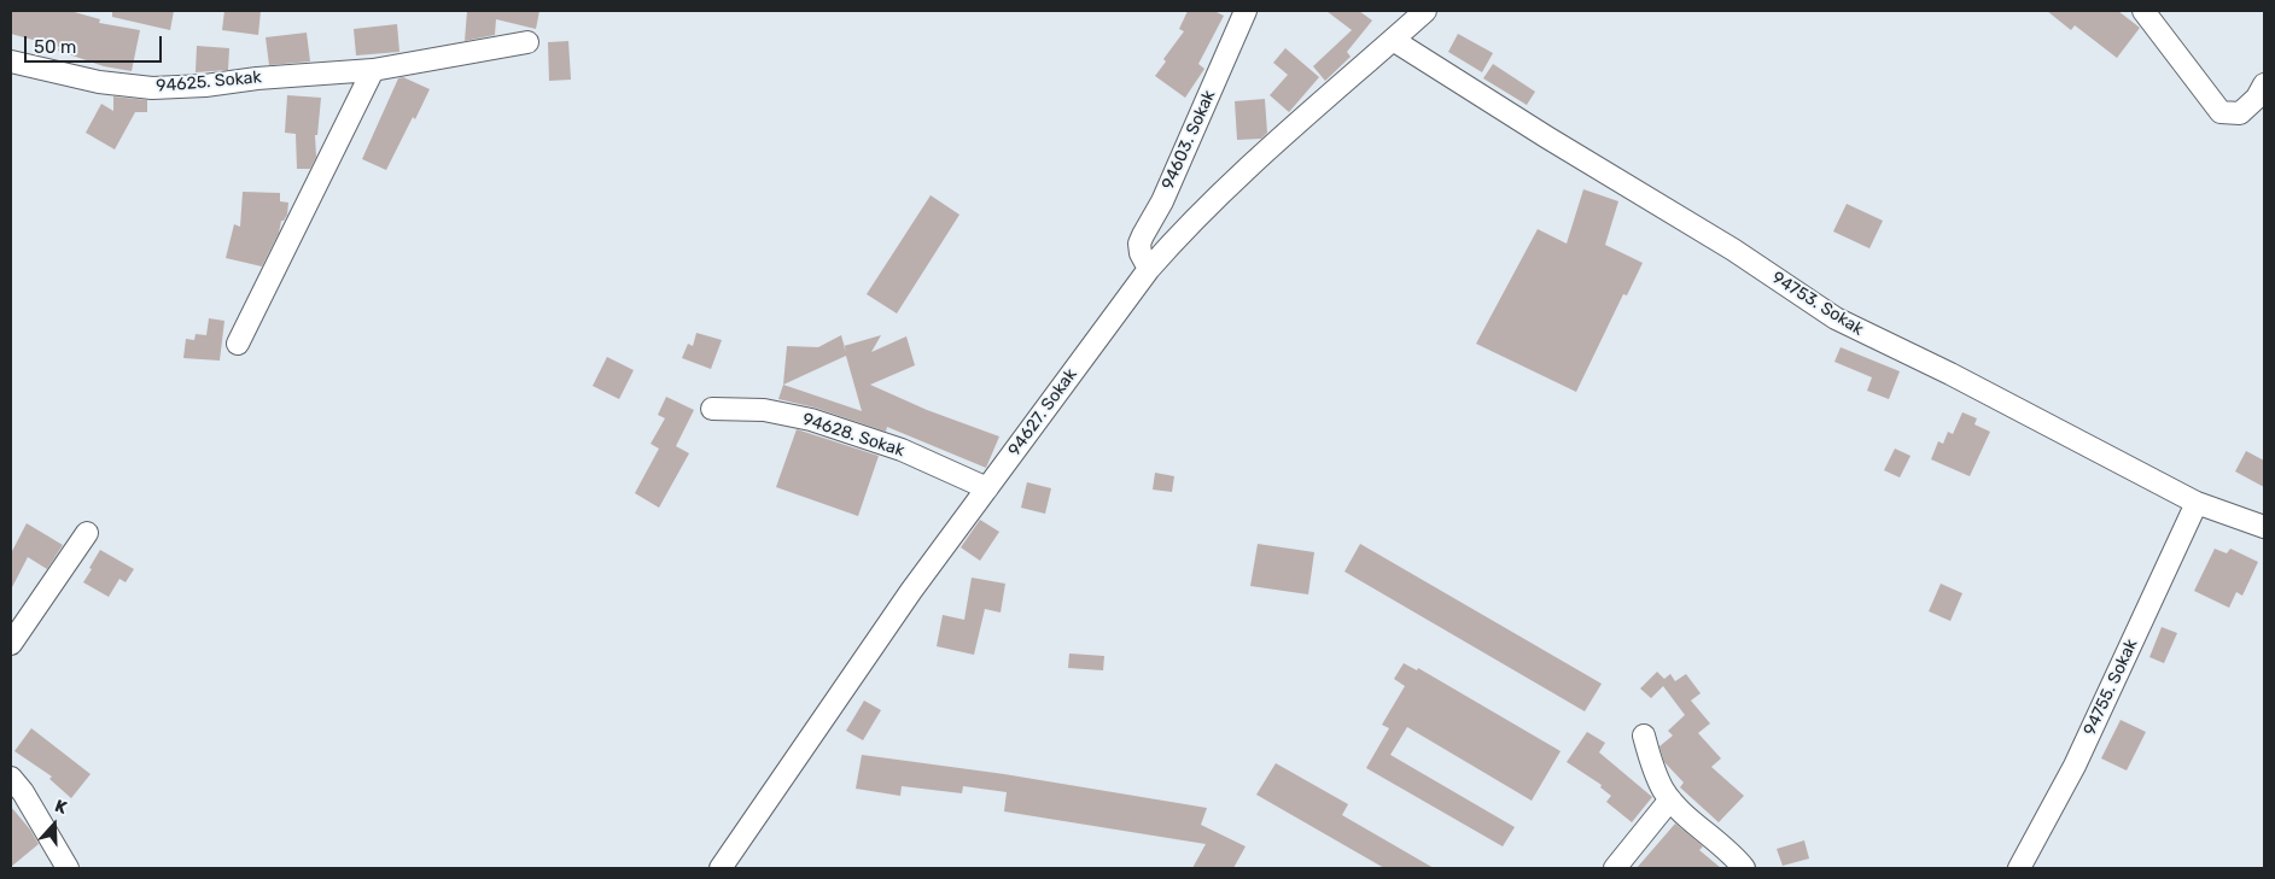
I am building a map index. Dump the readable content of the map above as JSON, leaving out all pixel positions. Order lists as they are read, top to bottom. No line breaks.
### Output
{"streets":{"street":["94625. Sokak","94603. Sokak","94753. Sokak","94627. Sokak","94628. Sokak","94755. Sokak"]},"crossings":[["94603. Sokak","94627. Sokak"],["94753. Sokak","94627. Sokak"],["94753. Sokak","94755. Sokak"],["94627. Sokak","94628. Sokak"]],"scale_bar":"50 m","north":"top"}
